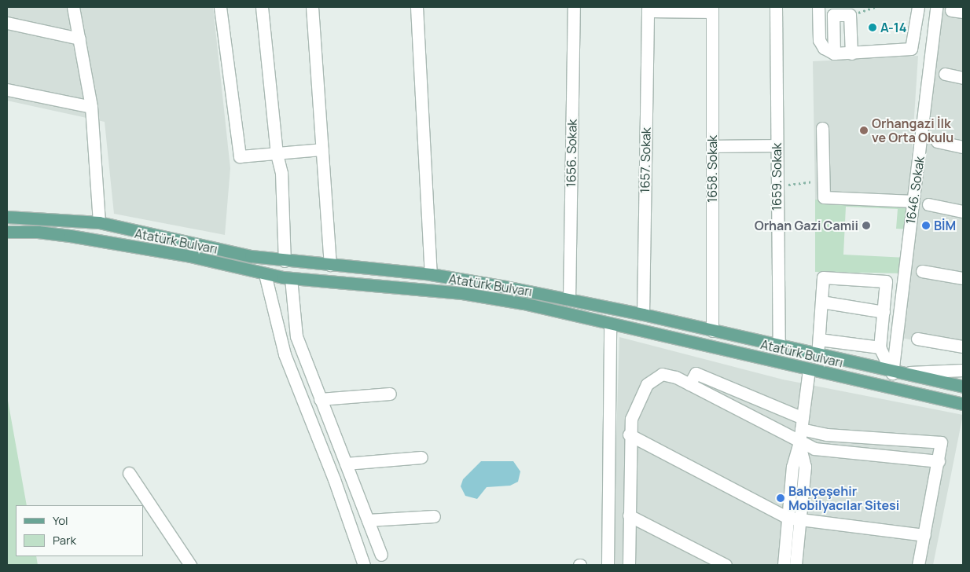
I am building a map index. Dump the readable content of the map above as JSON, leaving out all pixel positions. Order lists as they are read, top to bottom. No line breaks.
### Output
{"streets":{"main road":["Atatürk Bulvarı"],"street":["1656. Sokak","1657. Sokak","1658. Sokak","1659. Sokak","1646. Sokak"]},"crossings":[["1656. Sokak","Atatürk Bulvarı"],["1657. Sokak","Atatürk Bulvarı"],["1658. Sokak","Atatürk Bulvarı"],["1659. Sokak","Atatürk Bulvarı"],["1646. Sokak","Atatürk Bulvarı"]],"places":["A-14","Orhangazi İlk ve Orta Okulu","Orhan Gazi Camii","BİM","Bahçeşehir Mobilyacılar Sitesi"],"legend":["Yol","Park"]}
